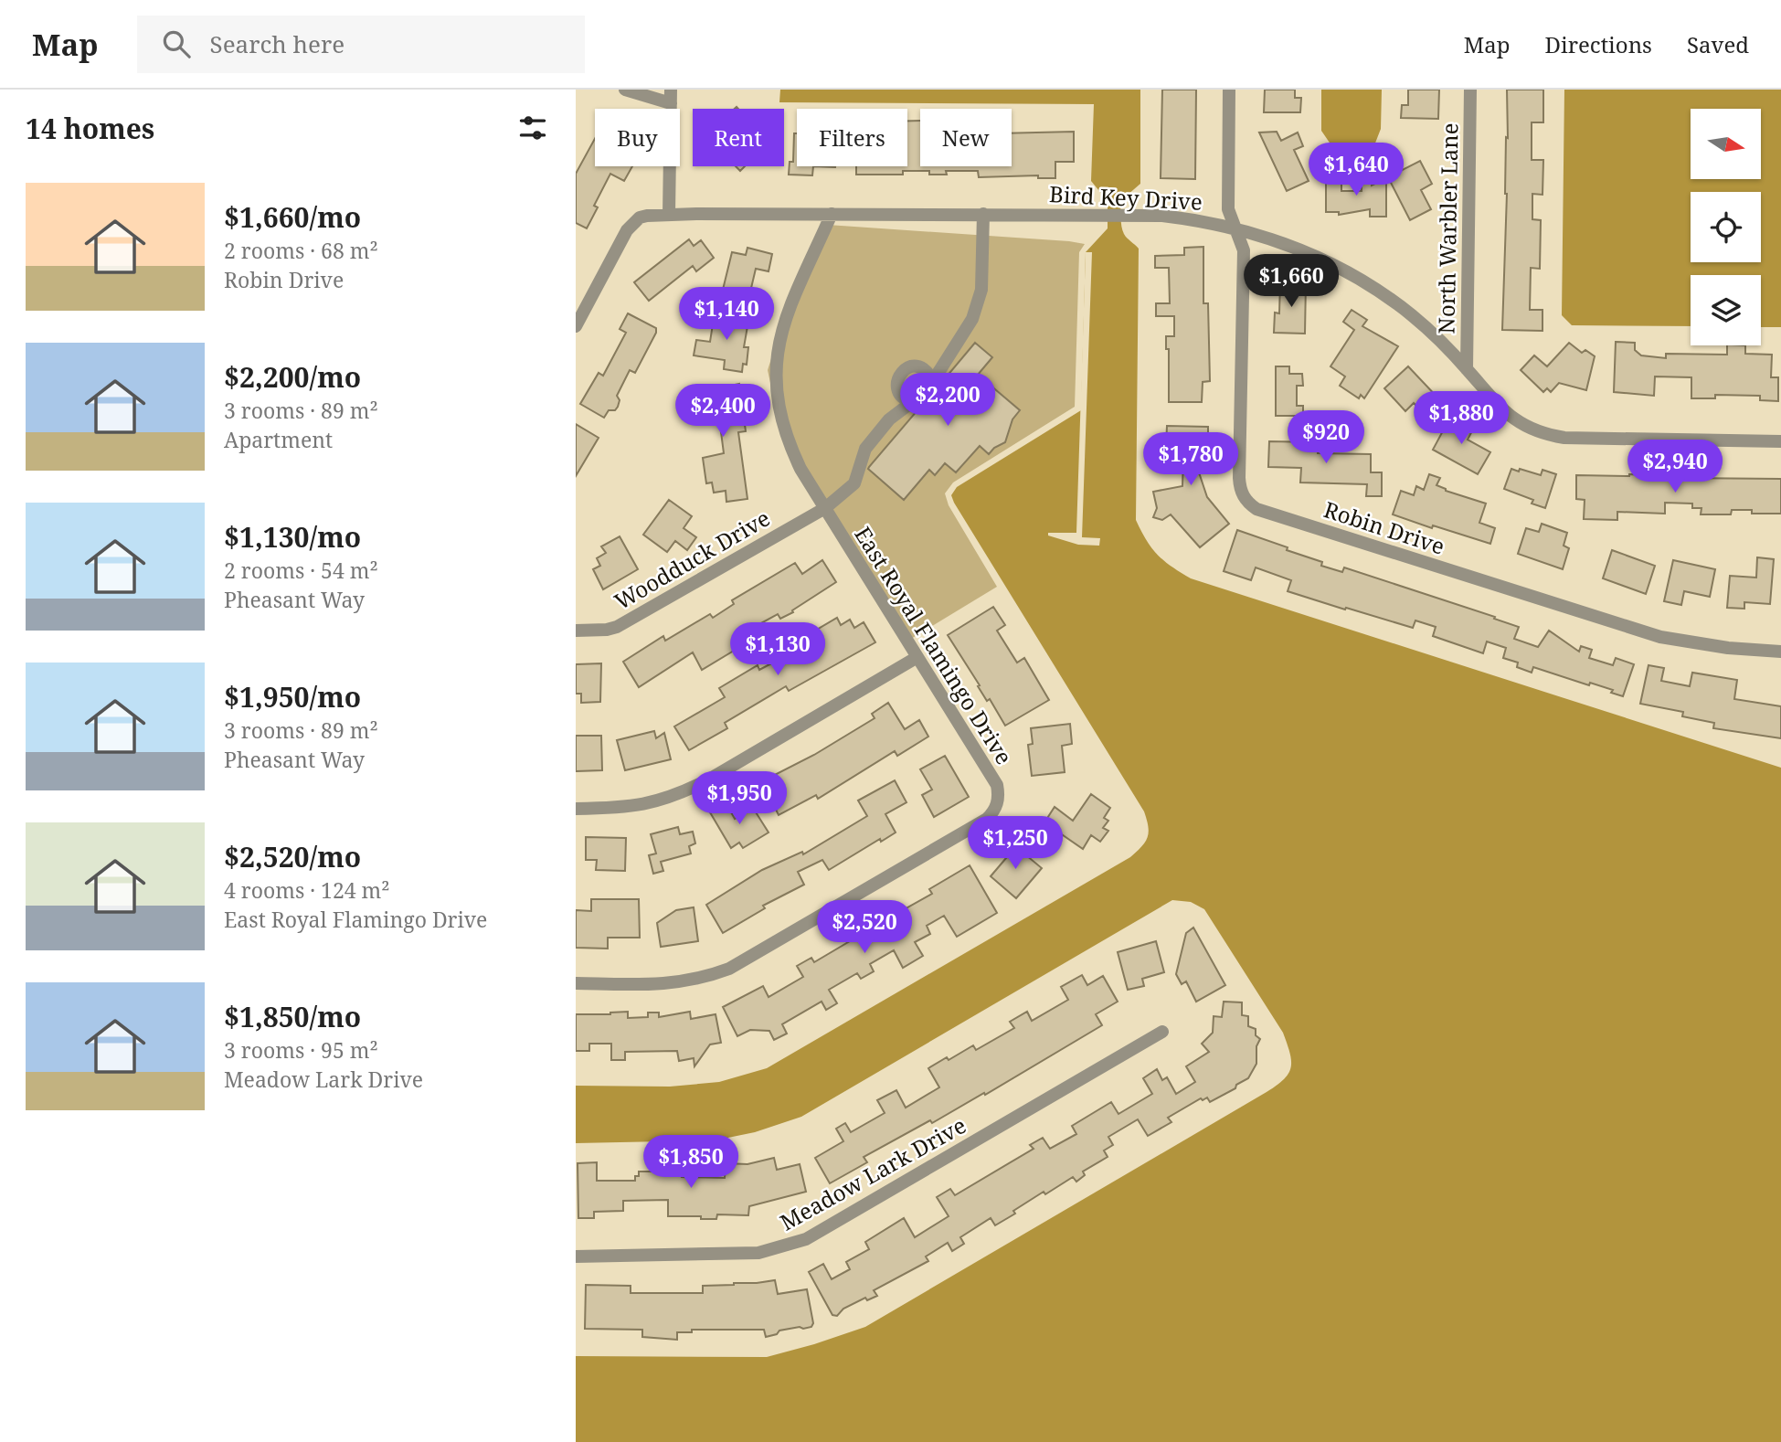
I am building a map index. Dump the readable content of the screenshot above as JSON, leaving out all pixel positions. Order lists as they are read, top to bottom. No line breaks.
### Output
{"streets":{"street":["Bird Key Drive","North Warbler Lane","Robin Drive","Woodduck Drive","East Royal Flamingo Drive","Meadow Lark Drive"]},"crossings":[["Bird Key Drive","North Warbler Lane"],["Bird Key Drive","Robin Drive"],["Bird Key Drive","East Royal Flamingo Drive"],["Woodduck Drive","East Royal Flamingo Drive"]],"north":"right","page":{"header":"Map","search":"Search here","nav":["Map","Directions","Saved"],"heading":"14 homes","chip":["Buy","Rent","Filters","New"],"price":["$1,640","$1,660","$1,140","$2,200","$2,400","$1,880","$920","$1,780","$2,940","$1,130","$1,950","$1,250","$2,520","$1,850"],"list":[{"name":"$1,660/mo","note":"2 rooms · 68 m² · Robin Drive"},{"name":"$2,200/mo","note":"3 rooms · 89 m² · Apartment"},{"name":"$1,130/mo","note":"2 rooms · 54 m² · Pheasant Way"},{"name":"$1,950/mo","note":"3 rooms · 89 m² · Pheasant Way"},{"name":"$2,520/mo","note":"4 rooms · 124 m² · East Royal Flamingo Drive"},{"name":"$1,850/mo","note":"3 rooms · 95 m² · Meadow Lark Drive"}]}}
